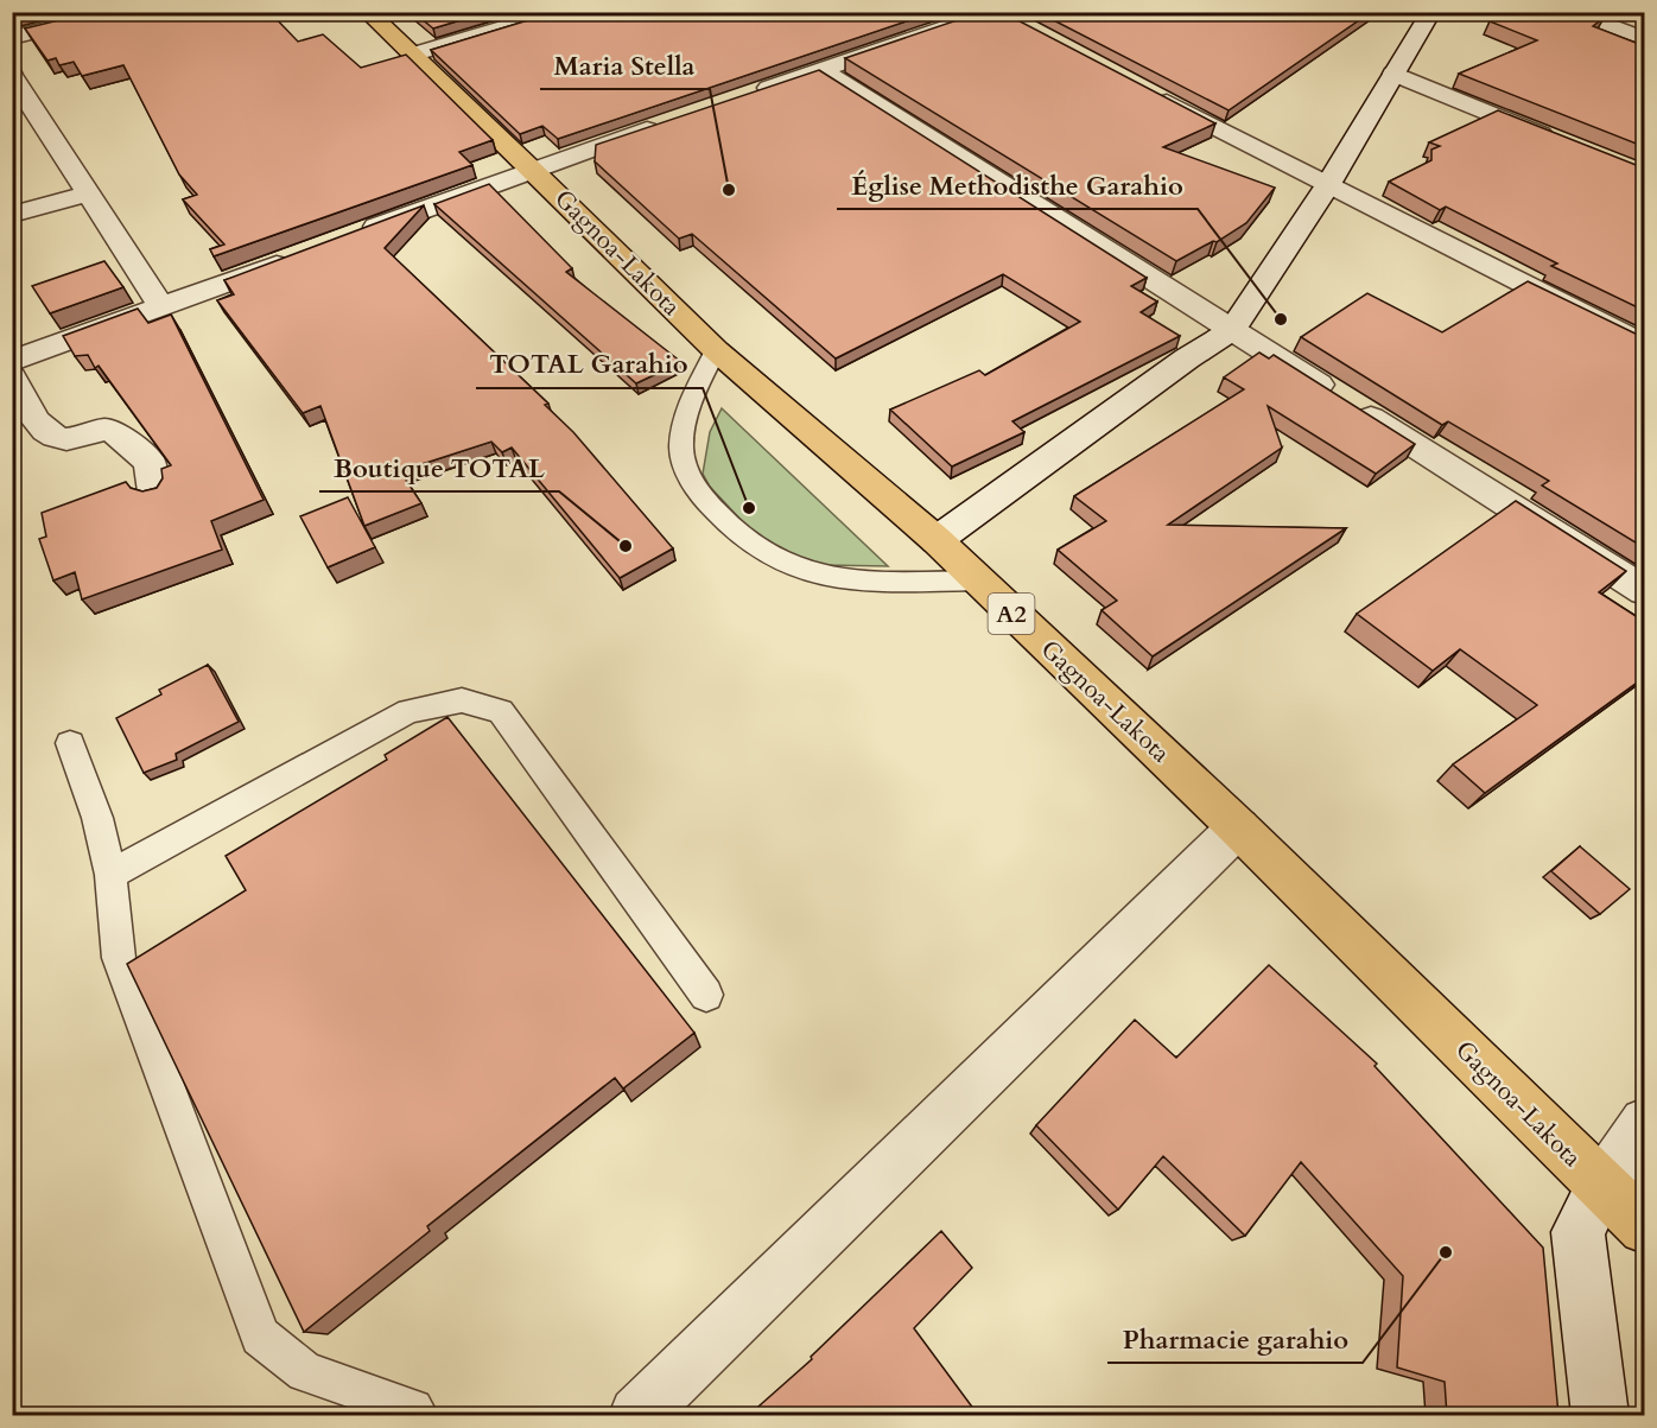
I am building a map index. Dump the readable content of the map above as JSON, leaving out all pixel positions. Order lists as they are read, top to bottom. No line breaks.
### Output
{"streets":{"main road":["Gagnoa-Lakota","A2"]},"places":["Maria Stella","Église Methodisthe Garahio","TOTAL Garahio","Boutique TOTAL","Pharmacie garahio"]}
